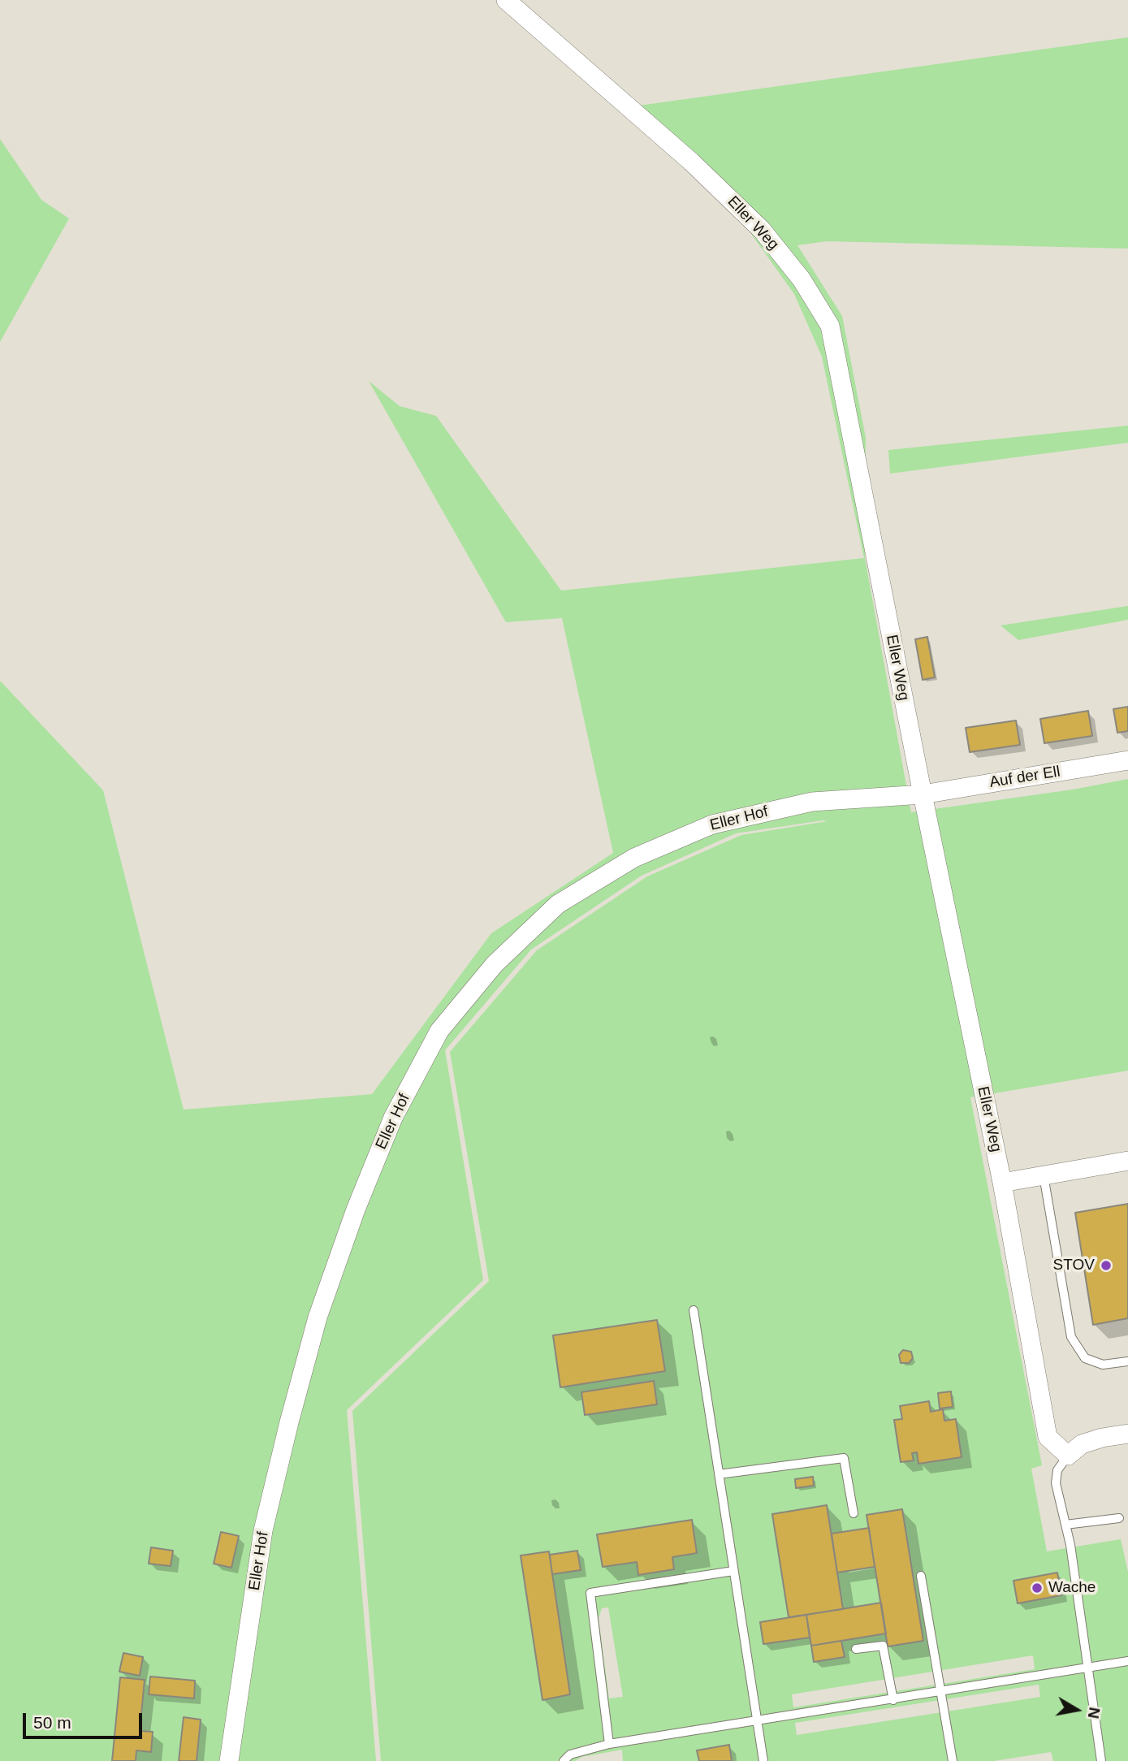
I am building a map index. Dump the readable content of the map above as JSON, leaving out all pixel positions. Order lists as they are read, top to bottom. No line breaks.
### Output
{"streets":{"street":["Eller Weg","Auf der Ell","Eller Hof"]},"crossings":[["Eller Weg","Auf der Ell"],["Eller Weg","Eller Hof"],["Auf der Ell","Eller Hof"]],"places":["STOV","Wache"],"scale_bar":"50 m","north":"right"}
